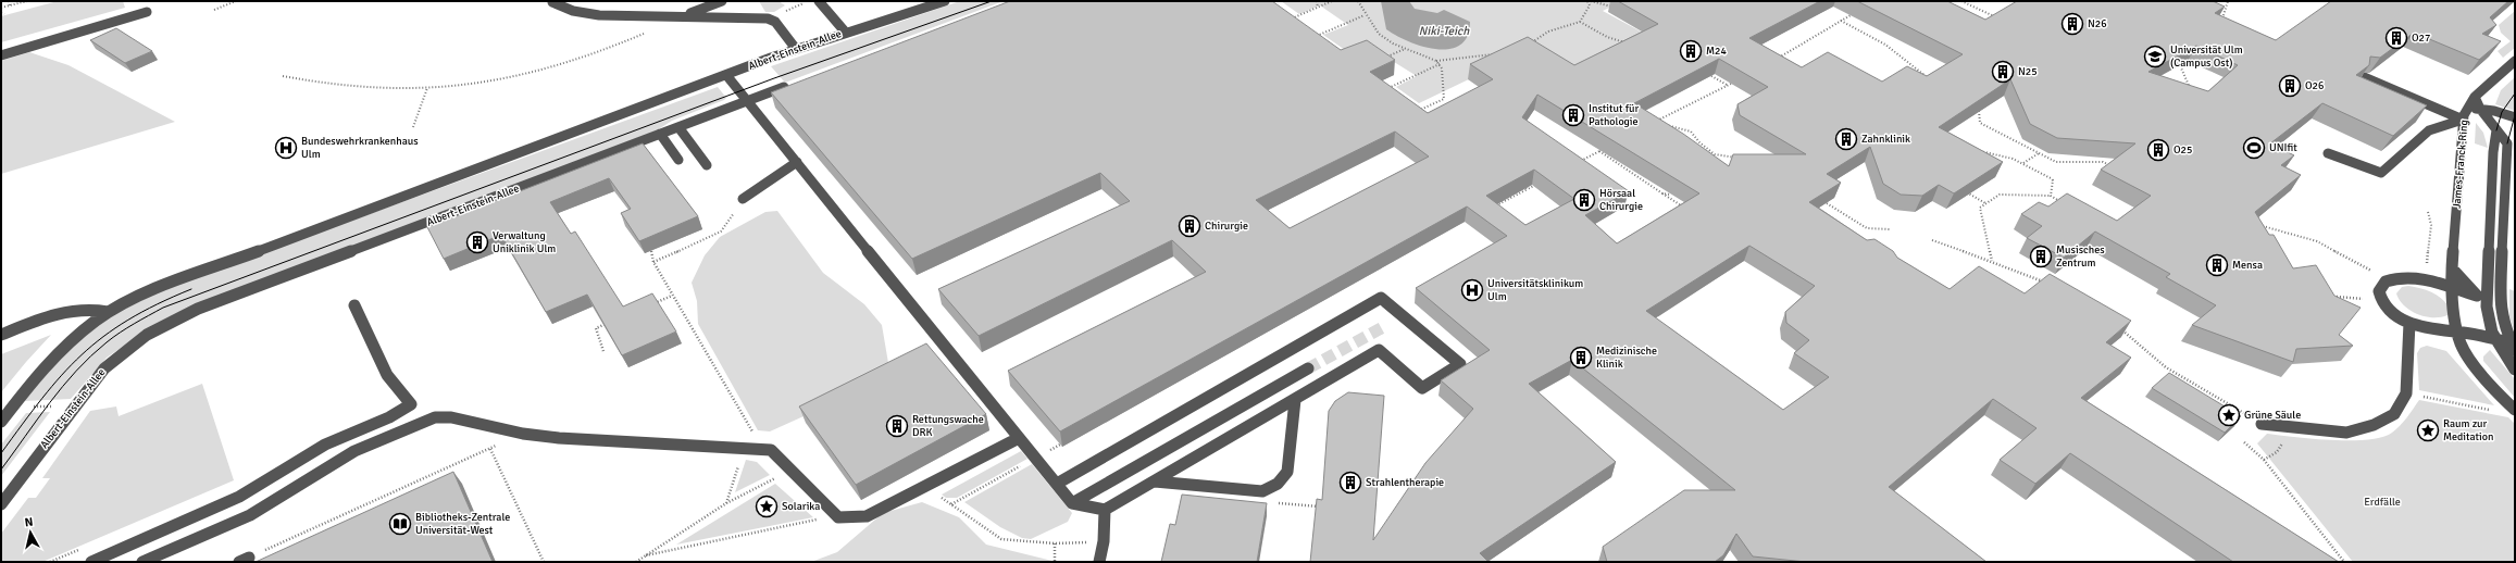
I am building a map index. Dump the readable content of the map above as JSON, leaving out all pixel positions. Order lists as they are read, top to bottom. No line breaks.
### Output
{"streets":{"street":["Albert-Einstein-Allee","James-Franck-Ring"]},"water":["Niki-Teich"],"parks":["Erdfälle"],"places":{"building":["N26","O27","M24","N25","O26","Institut für Pathologie","Zahnklinik","O25","Hörsaal Chirurgie","Chirurgie","Verwaltung Uniklinik Ulm","Musisches Zentrum","Mensa","Medizinische Klinik","Rettungswache DRK","Strahlentherapie"],"school or university":["Universität Ulm (Campus Ost)"],"hospital":["Bundeswehrkrankenhaus Ulm","Universitätsklinikum Ulm"],"sports":["UNIfit"],"place":["Grüne Säule","Raum zur Meditation","Solarika"],"library":["Bibliotheks-Zentrale Universität-West"]},"north":"top"}
